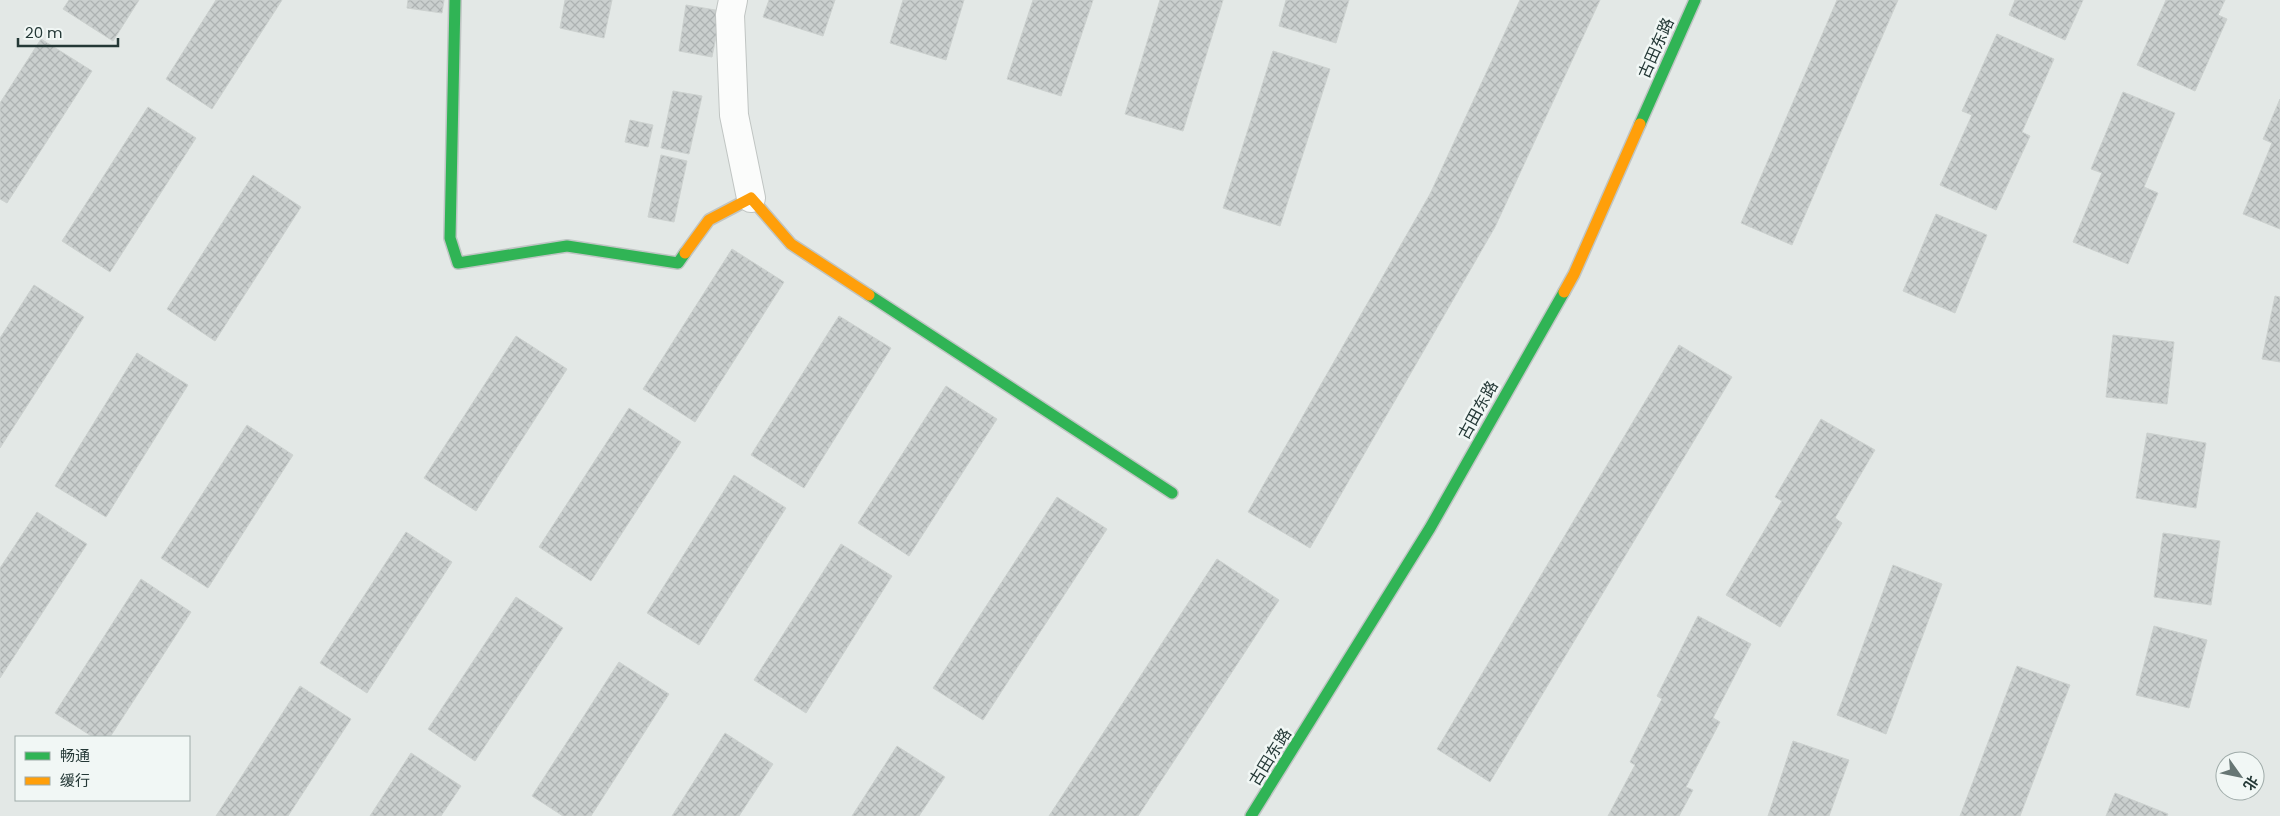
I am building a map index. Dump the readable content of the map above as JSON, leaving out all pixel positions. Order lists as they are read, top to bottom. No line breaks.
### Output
{"streets":{"street":["古田东路"]},"legend":["畅通","缓行"],"scale_bar":"20 m","north":"bottom right"}
